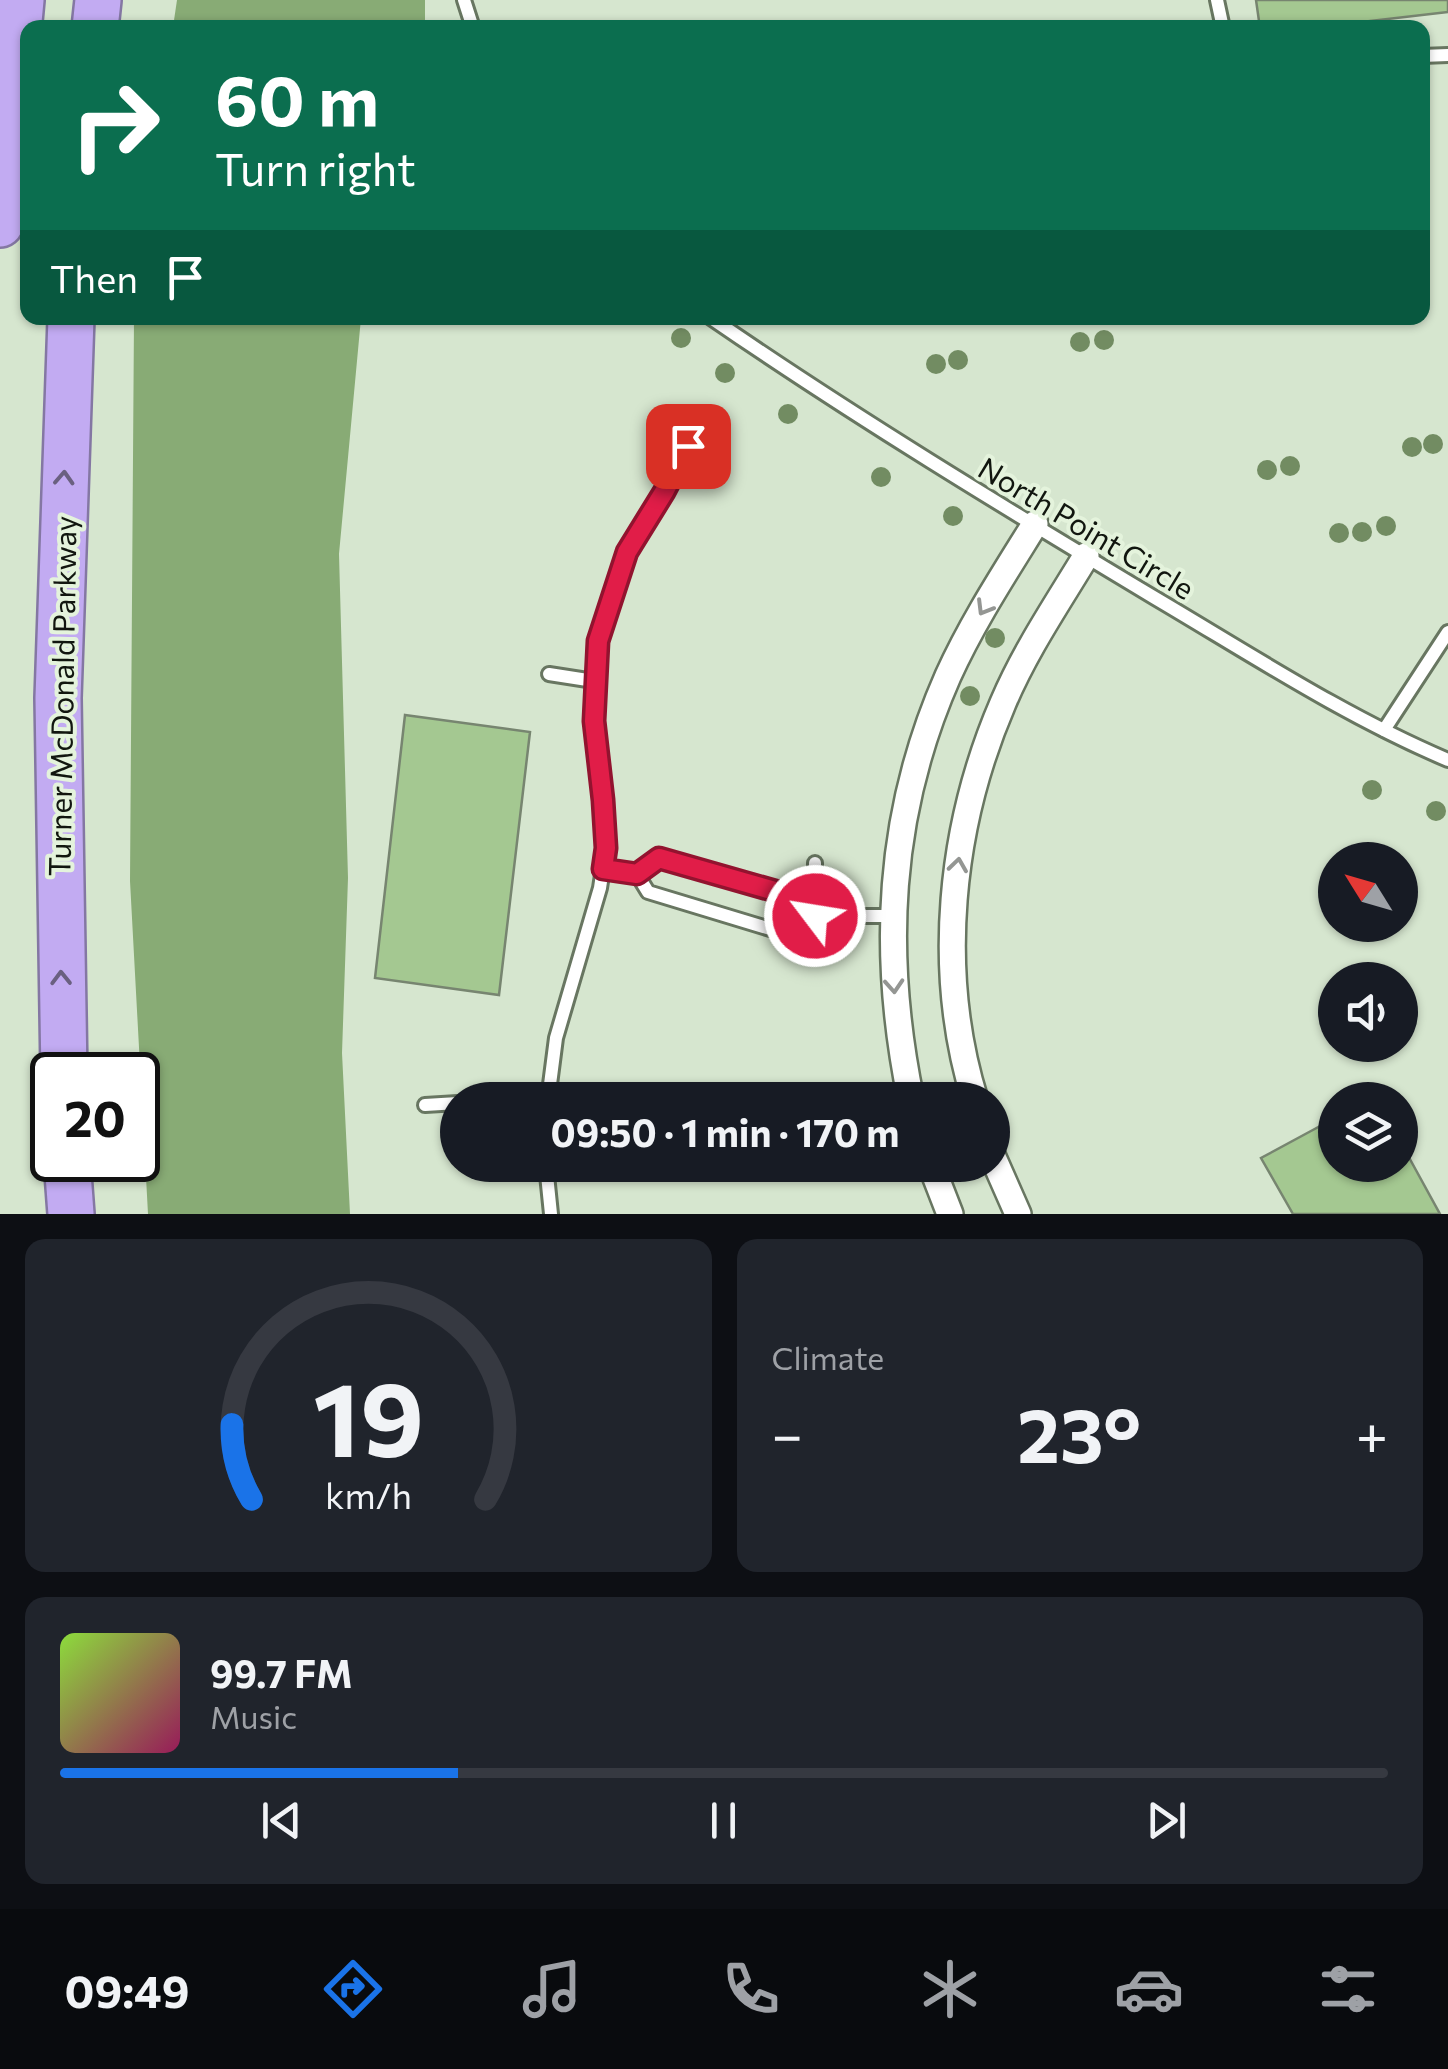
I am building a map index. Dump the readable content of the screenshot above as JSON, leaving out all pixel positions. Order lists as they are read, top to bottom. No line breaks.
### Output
{"streets":{"highway":["Turner McDonald Parkway"],"lane":["North Point Circle"]},"one_way":["Turner McDonald Parkway"],"north":"top left","page":{"turn":["60 m","Turn right"],"then":"Then","limit":"20","trip":"09:50 · 1 min · 170 m","tile":"Climate","heat":["−","23°","+"],"song":["99.7 FM","Music"],"tabs":"09:49","gauge":["19","km/h"]}}
